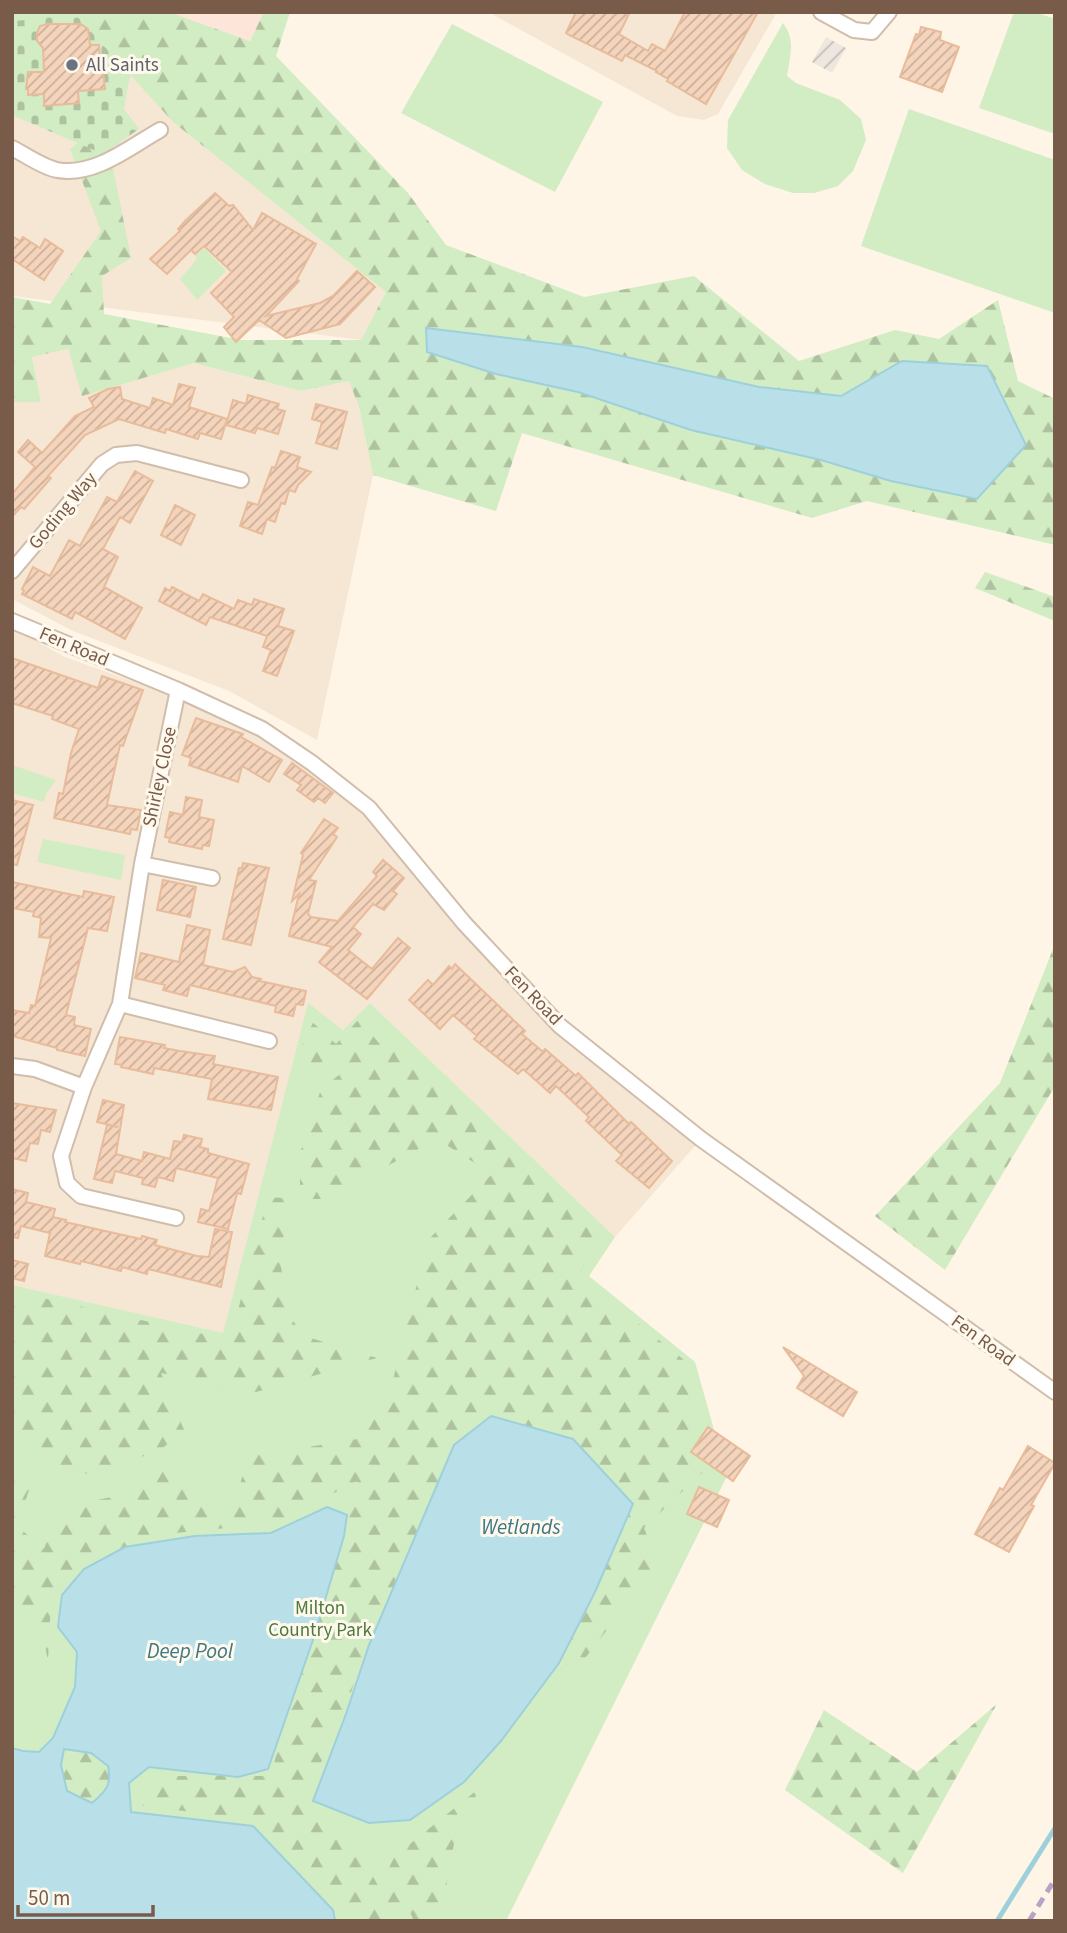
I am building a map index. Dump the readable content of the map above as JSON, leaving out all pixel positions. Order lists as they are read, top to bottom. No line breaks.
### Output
{"streets":{"street":["Goding Way","Fen Road","Shirley Close"]},"crossings":[["Fen Road","Shirley Close"]],"water":["Wetlands","Deep Pool"],"parks":["Milton Country Park"],"places":["All Saints"],"scale_bar":"50 m"}
